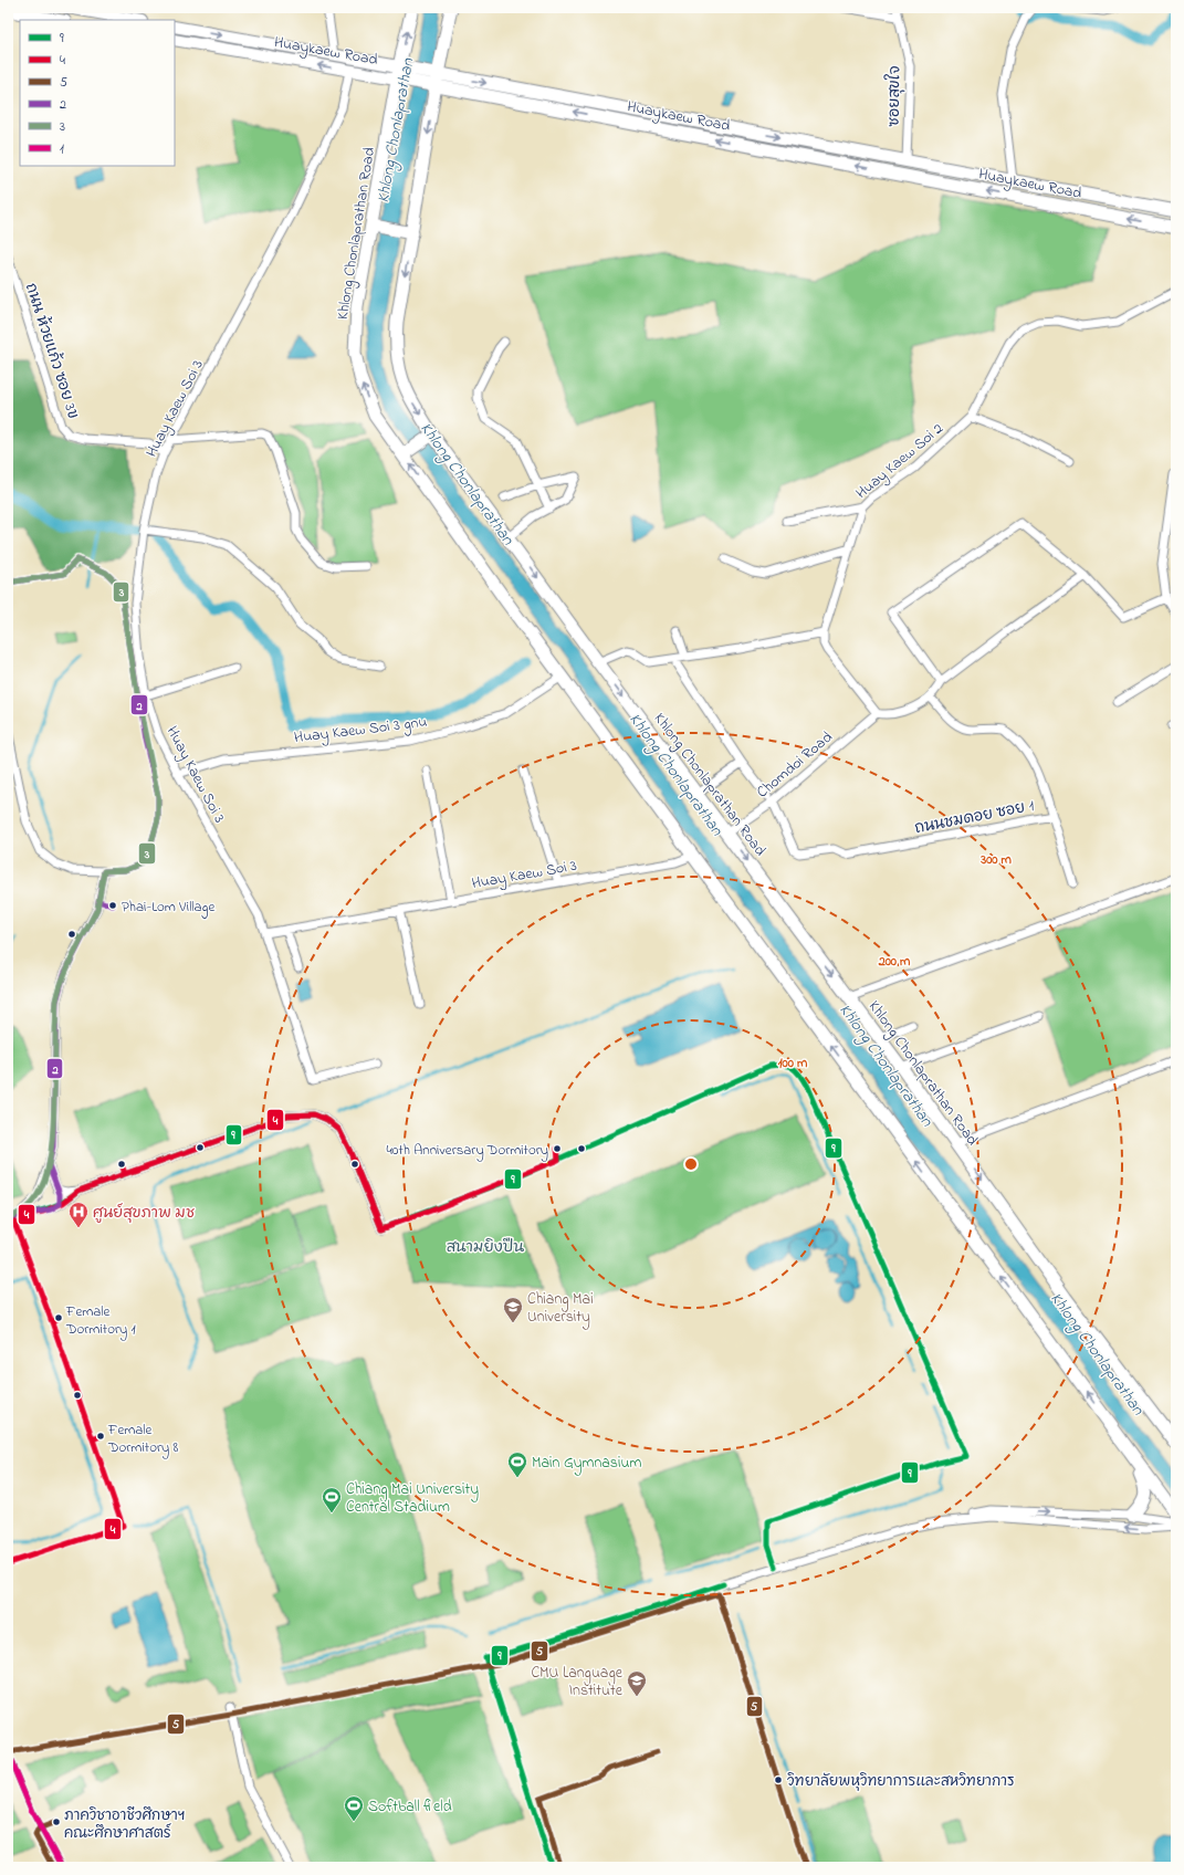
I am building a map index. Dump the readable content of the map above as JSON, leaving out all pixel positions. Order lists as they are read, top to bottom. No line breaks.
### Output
{"streets":{"main road":["Huaykaew Road","Khlong Chonlaprathan Road"],"street":["ซอยสุขใจ","ถนน ห้วยแก้ว ซอย 3ข","Huay Kaew Soi 3","Huay Kaew Soi 2","Huay Kaew Soi 3 gnu","Chomdoi Road","ถนนชมดอย ซอย 1"]},"crossings":[["Huaykaew Road","ซอยสุขใจ"],["Huaykaew Road","Khlong Chonlaprathan Road"],["Huaykaew Road","Huay Kaew Soi 3"],["Khlong Chonlaprathan Road","Huay Kaew Soi 3 gnu"],["Khlong Chonlaprathan Road","Chomdoi Road"],["ถนน ห้วยแก้ว ซอย 3ข","Huay Kaew Soi 3"],["Huay Kaew Soi 3","Huay Kaew Soi 3 gnu"],["Chomdoi Road","ถนนชมดอย ซอย 1"]],"water":["Khlong Chonlaprathan"],"parks":["สนามยิงปืน"],"places":{"other":["Phai-Lom Village","40th Anniversary Dormitory","Female Dormitory 1","Female Dormitory 8","วิทยาลัยพหุวิทยาการและสหวิทยาการ","ภาควิชาอาชีวศึกษาฯ คณะศึกษาศาสตร์"],"hospital":["ศูนย์สุขภาพ มช"],"school or university":["Chiang Mai University","CMU Language Institute"],"sports":["Main Gymnasium","Chiang Mai University Central Stadium","Softball field"]},"lines":["transit line 2","transit line 3","transit line 9","transit line 4","transit line 5","transit line 1"],"legend":["9","4","5","2","3","1"],"rings":["300 m","200 m","100 m"]}
